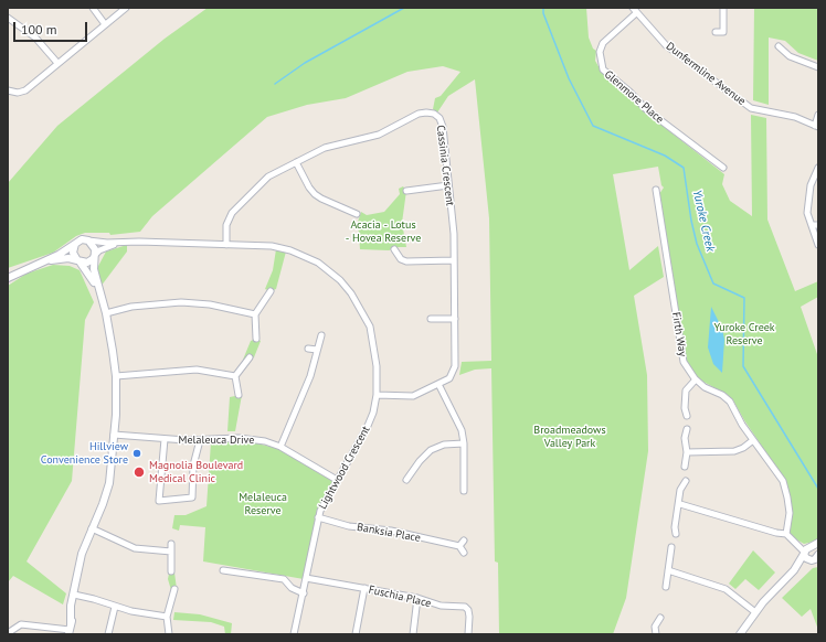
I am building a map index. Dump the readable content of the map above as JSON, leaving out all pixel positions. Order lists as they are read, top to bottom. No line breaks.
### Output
{"streets":{"street":["Dunfermline Avenue","Glenmore Place","Cassinia Crescent","Firth Way","Melaleuca Drive","Lightwood Crescent","Banksia Place","Fuschia Place"]},"crossings":[["Dunfermline Avenue","Glenmore Place"],["Cassinia Crescent","Lightwood Crescent"],["Melaleuca Drive","Lightwood Crescent"],["Lightwood Crescent","Banksia Place"],["Lightwood Crescent","Fuschia Place"]],"water":["Yuroke Creek"],"parks":["Acacia - Lotus - Hovea Reserve","Yuroke Creek Reserve","Broadmeadows Valley Park","Melaleuca Reserve"],"places":["Hillview Convenience Store","Magnolia Boulevard Medical Clinic"],"scale_bar":"100 m"}
